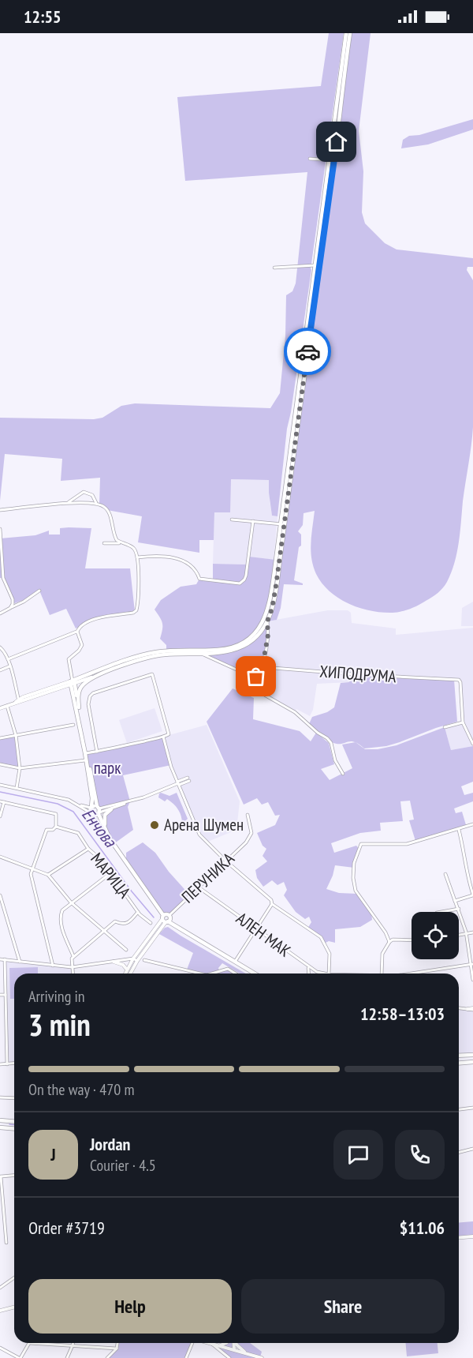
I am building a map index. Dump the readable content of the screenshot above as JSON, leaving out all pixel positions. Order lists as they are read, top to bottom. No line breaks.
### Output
{"streets":{"main road":["МАРИЦА"],"street":["ХИПОДРУМА","ПЕРУНИКА","АЛЕН МАК"]},"crossings":[["МАРИЦА","ПЕРУНИКА"],["ПЕРУНИКА","АЛЕН МАК"]],"water":["Енчова"],"parks":["парк"],"places":["Арена Шумен"],"page":{"status":"12:55","heading":["3 min","Arriving in","12:58–13:03"],"panel":["Jordan","Courier · 4.5","Order #3719","$11.06"],"bar":"On the way · 470 m","round":"J","buttons":["Help","Share"]}}
